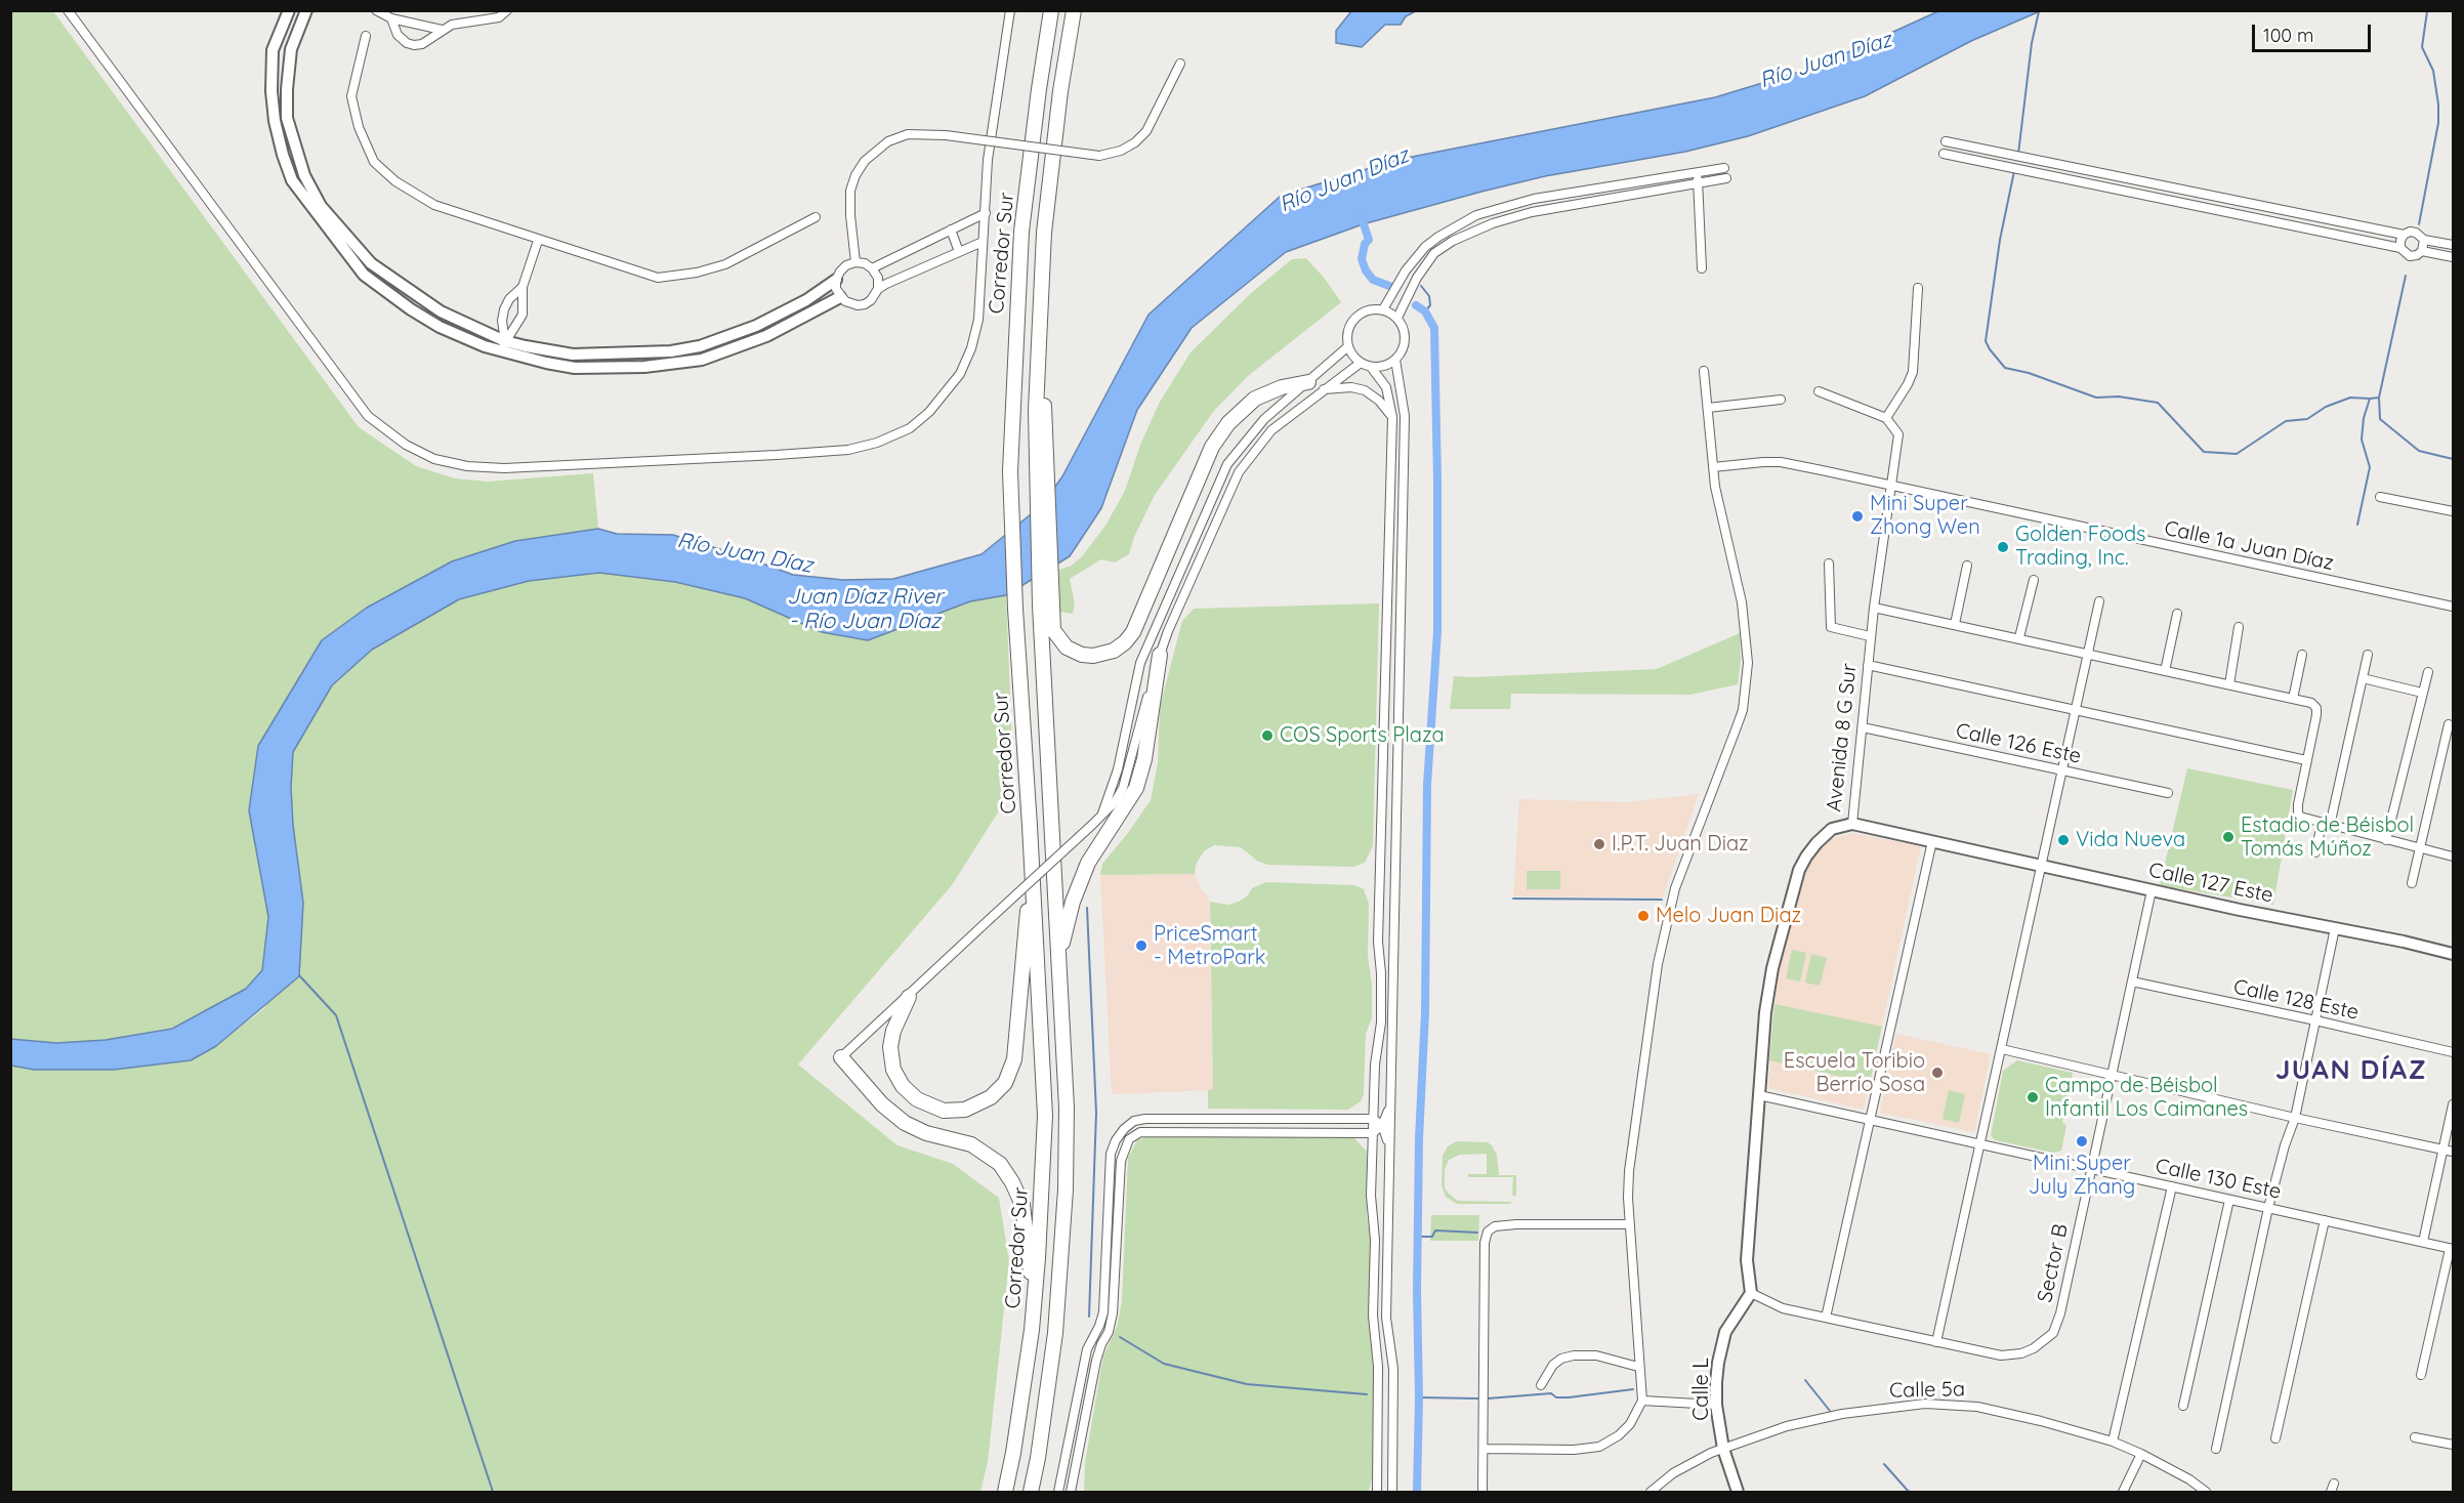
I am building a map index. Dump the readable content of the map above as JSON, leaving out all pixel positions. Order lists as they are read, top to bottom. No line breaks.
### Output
{"streets":{"highway":["Corredor Sur"],"street":["Calle 1a Juan Díaz","Avenida 8 G Sur","Calle 126 Este","Calle 127 Este","Calle 128 Este","Calle 130 Este","Sector B","Calle L","Calle 5a"]},"crossings":[["Calle 1a Juan Díaz","Avenida 8 G Sur"],["Avenida 8 G Sur","Calle 126 Este"],["Avenida 8 G Sur","Calle 127 Este"],["Avenida 8 G Sur","Calle 130 Este"],["Avenida 8 G Sur","Sector B"],["Avenida 8 G Sur","Calle L"],["Calle 127 Este","Sector B"],["Calle 128 Este","Sector B"],["Calle 130 Este","Sector B"],["Sector B","Calle L"],["Calle L","Calle 5a"]],"districts":["JUAN DÍAZ"],"water":["Río Juan Díaz","Juan Díaz River - Río Juan Díaz"],"places":["Mini Super Zhong Wen","Golden Foods Trading, Inc.","COS Sports Plaza","Estadio de Béisbol Tomás Múñoz","Vida Nueva","I.P.T. Juan Diaz","Melo Juan Diaz","PriceSmart - MetroPark","Escuela Toribio Berrío Sosa","Campo de Béisbol Infantil Los Caimanes","Mini Super July Zhang"],"scale_bar":"100 m"}
